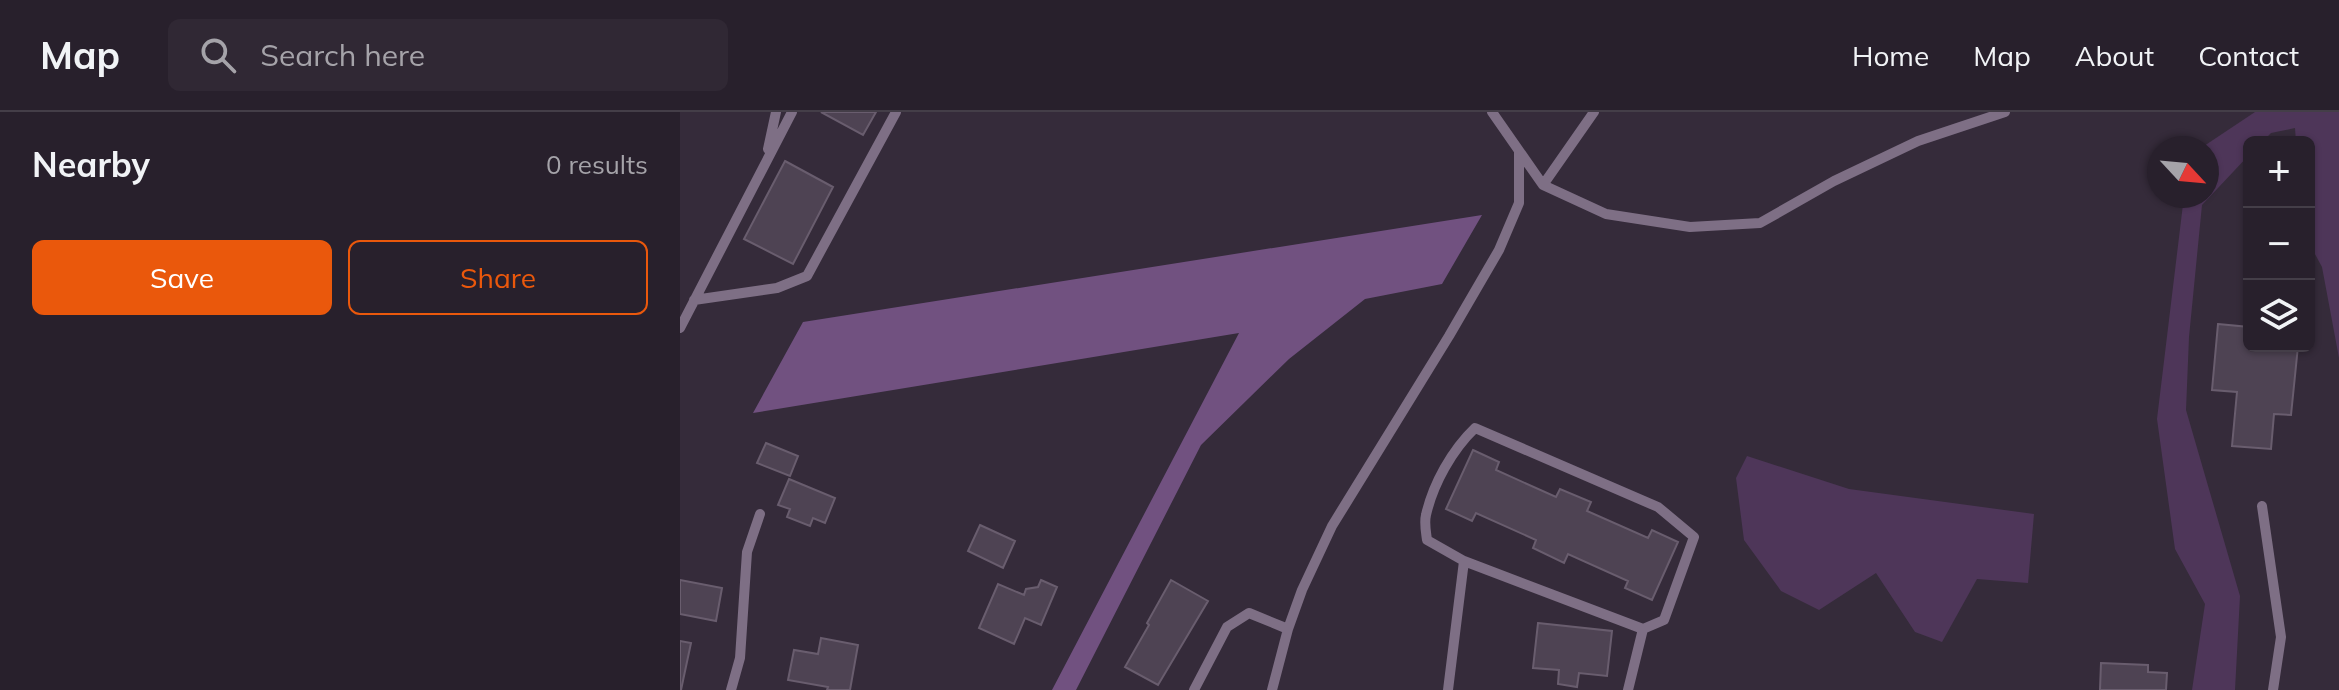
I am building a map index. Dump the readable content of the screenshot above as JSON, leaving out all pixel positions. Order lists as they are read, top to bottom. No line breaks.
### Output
{"north":"bottom right","page":{"header":"Map","search":"Search here","nav":["Home","Map","About","Contact"],"heading":["Nearby","0 results"],"map_buttons":["+","−"],"buttons":["Save","Share"]}}
